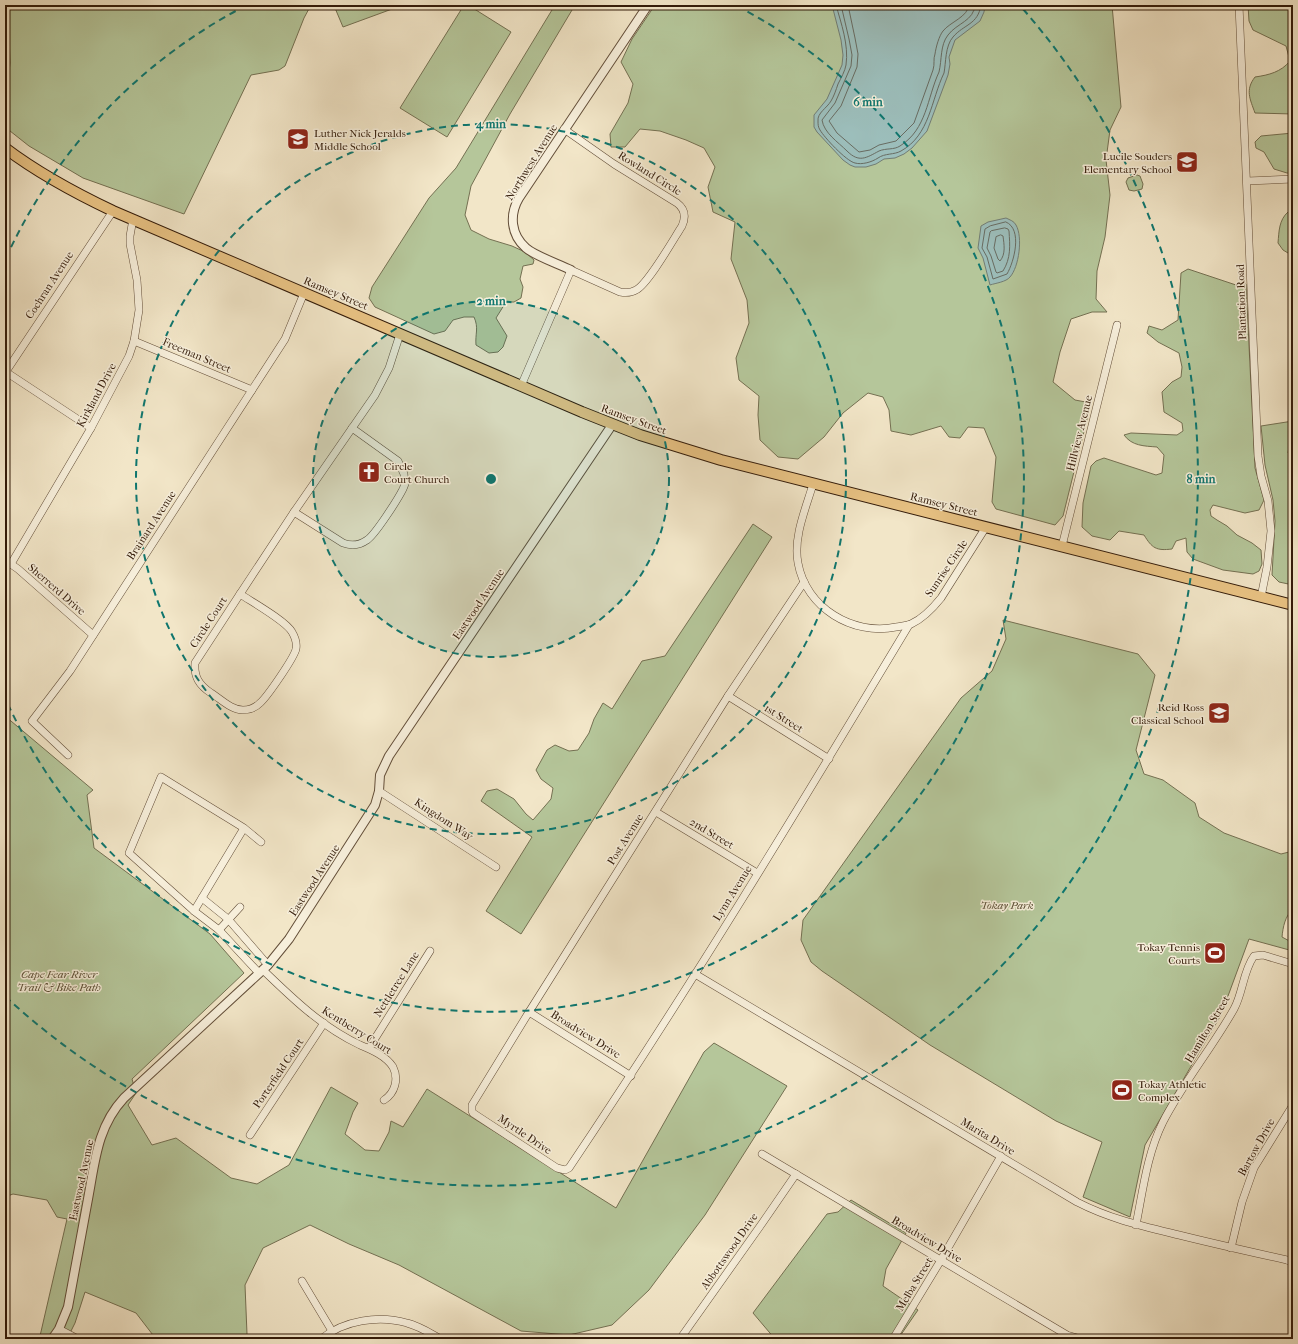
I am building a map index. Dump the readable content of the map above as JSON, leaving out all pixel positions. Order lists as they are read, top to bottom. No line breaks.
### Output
{"streets":{"main road":["Ramsey Street"],"street":["Northwest Avenue","Rowland Circle","Cochran Avenue","Plantation Road","Freeman Street","Kirkland Drive","Hillview Avenue","Brainard Avenue","Sunrise Circle","Sherrerd Drive","Eastwood Avenue","Circle Court","1st Street","Kingdom Way","2nd Street","Post Avenue","Lynn Avenue","Nettletree Lane","Hamilton Street","Kentberry Court","Broadview Drive","Porterfield Court","Myrtle Drive","Marita Drive","Bartow Drive","Abbottswood Drive","Melba Street"]},"crossings":[["Northwest Avenue","Rowland Circle"],["Cochran Avenue","Ramsey Street"],["Ramsey Street","Plantation Road"],["Ramsey Street","Kirkland Drive"],["Ramsey Street","Hillview Avenue"],["Ramsey Street","Brainard Avenue"],["Ramsey Street","Sunrise Circle"],["Ramsey Street","Eastwood Avenue"],["Ramsey Street","Circle Court"],["Freeman Street","Kirkland Drive"],["Freeman Street","Brainard Avenue"],["Kirkland Drive","Sherrerd Drive"],["Brainard Avenue","Sherrerd Drive"],["Sunrise Circle","Post Avenue"],["Sunrise Circle","Lynn Avenue"],["Eastwood Avenue","Kingdom Way"],["Eastwood Avenue","Kentberry Court"],["1st Street","Post Avenue"],["1st Street","Lynn Avenue"],["2nd Street","Post Avenue"],["2nd Street","Lynn Avenue"],["Post Avenue","Broadview Drive"],["Post Avenue","Myrtle Drive"],["Lynn Avenue","Broadview Drive"],["Lynn Avenue","Myrtle Drive"],["Lynn Avenue","Marita Drive"],["Nettletree Lane","Kentberry Court"],["Hamilton Street","Marita Drive"],["Kentberry Court","Porterfield Court"],["Broadview Drive","Abbottswood Drive"],["Broadview Drive","Melba Street"],["Marita Drive","Bartow Drive"],["Marita Drive","Melba Street"]],"parks":["Tokay Park","Cape Fear River Trail & Bike Path"],"places":{"school or university":["Luther Nick Jeralds Middle School","Lucile Souders Elementary School","Reid Ross Classical School"],"church":["Circle Court Church"],"sports":["Tokay Tennis Courts","Tokay Athletic Complex"]},"rings":["6 min","4 min","2 min","8 min"]}
